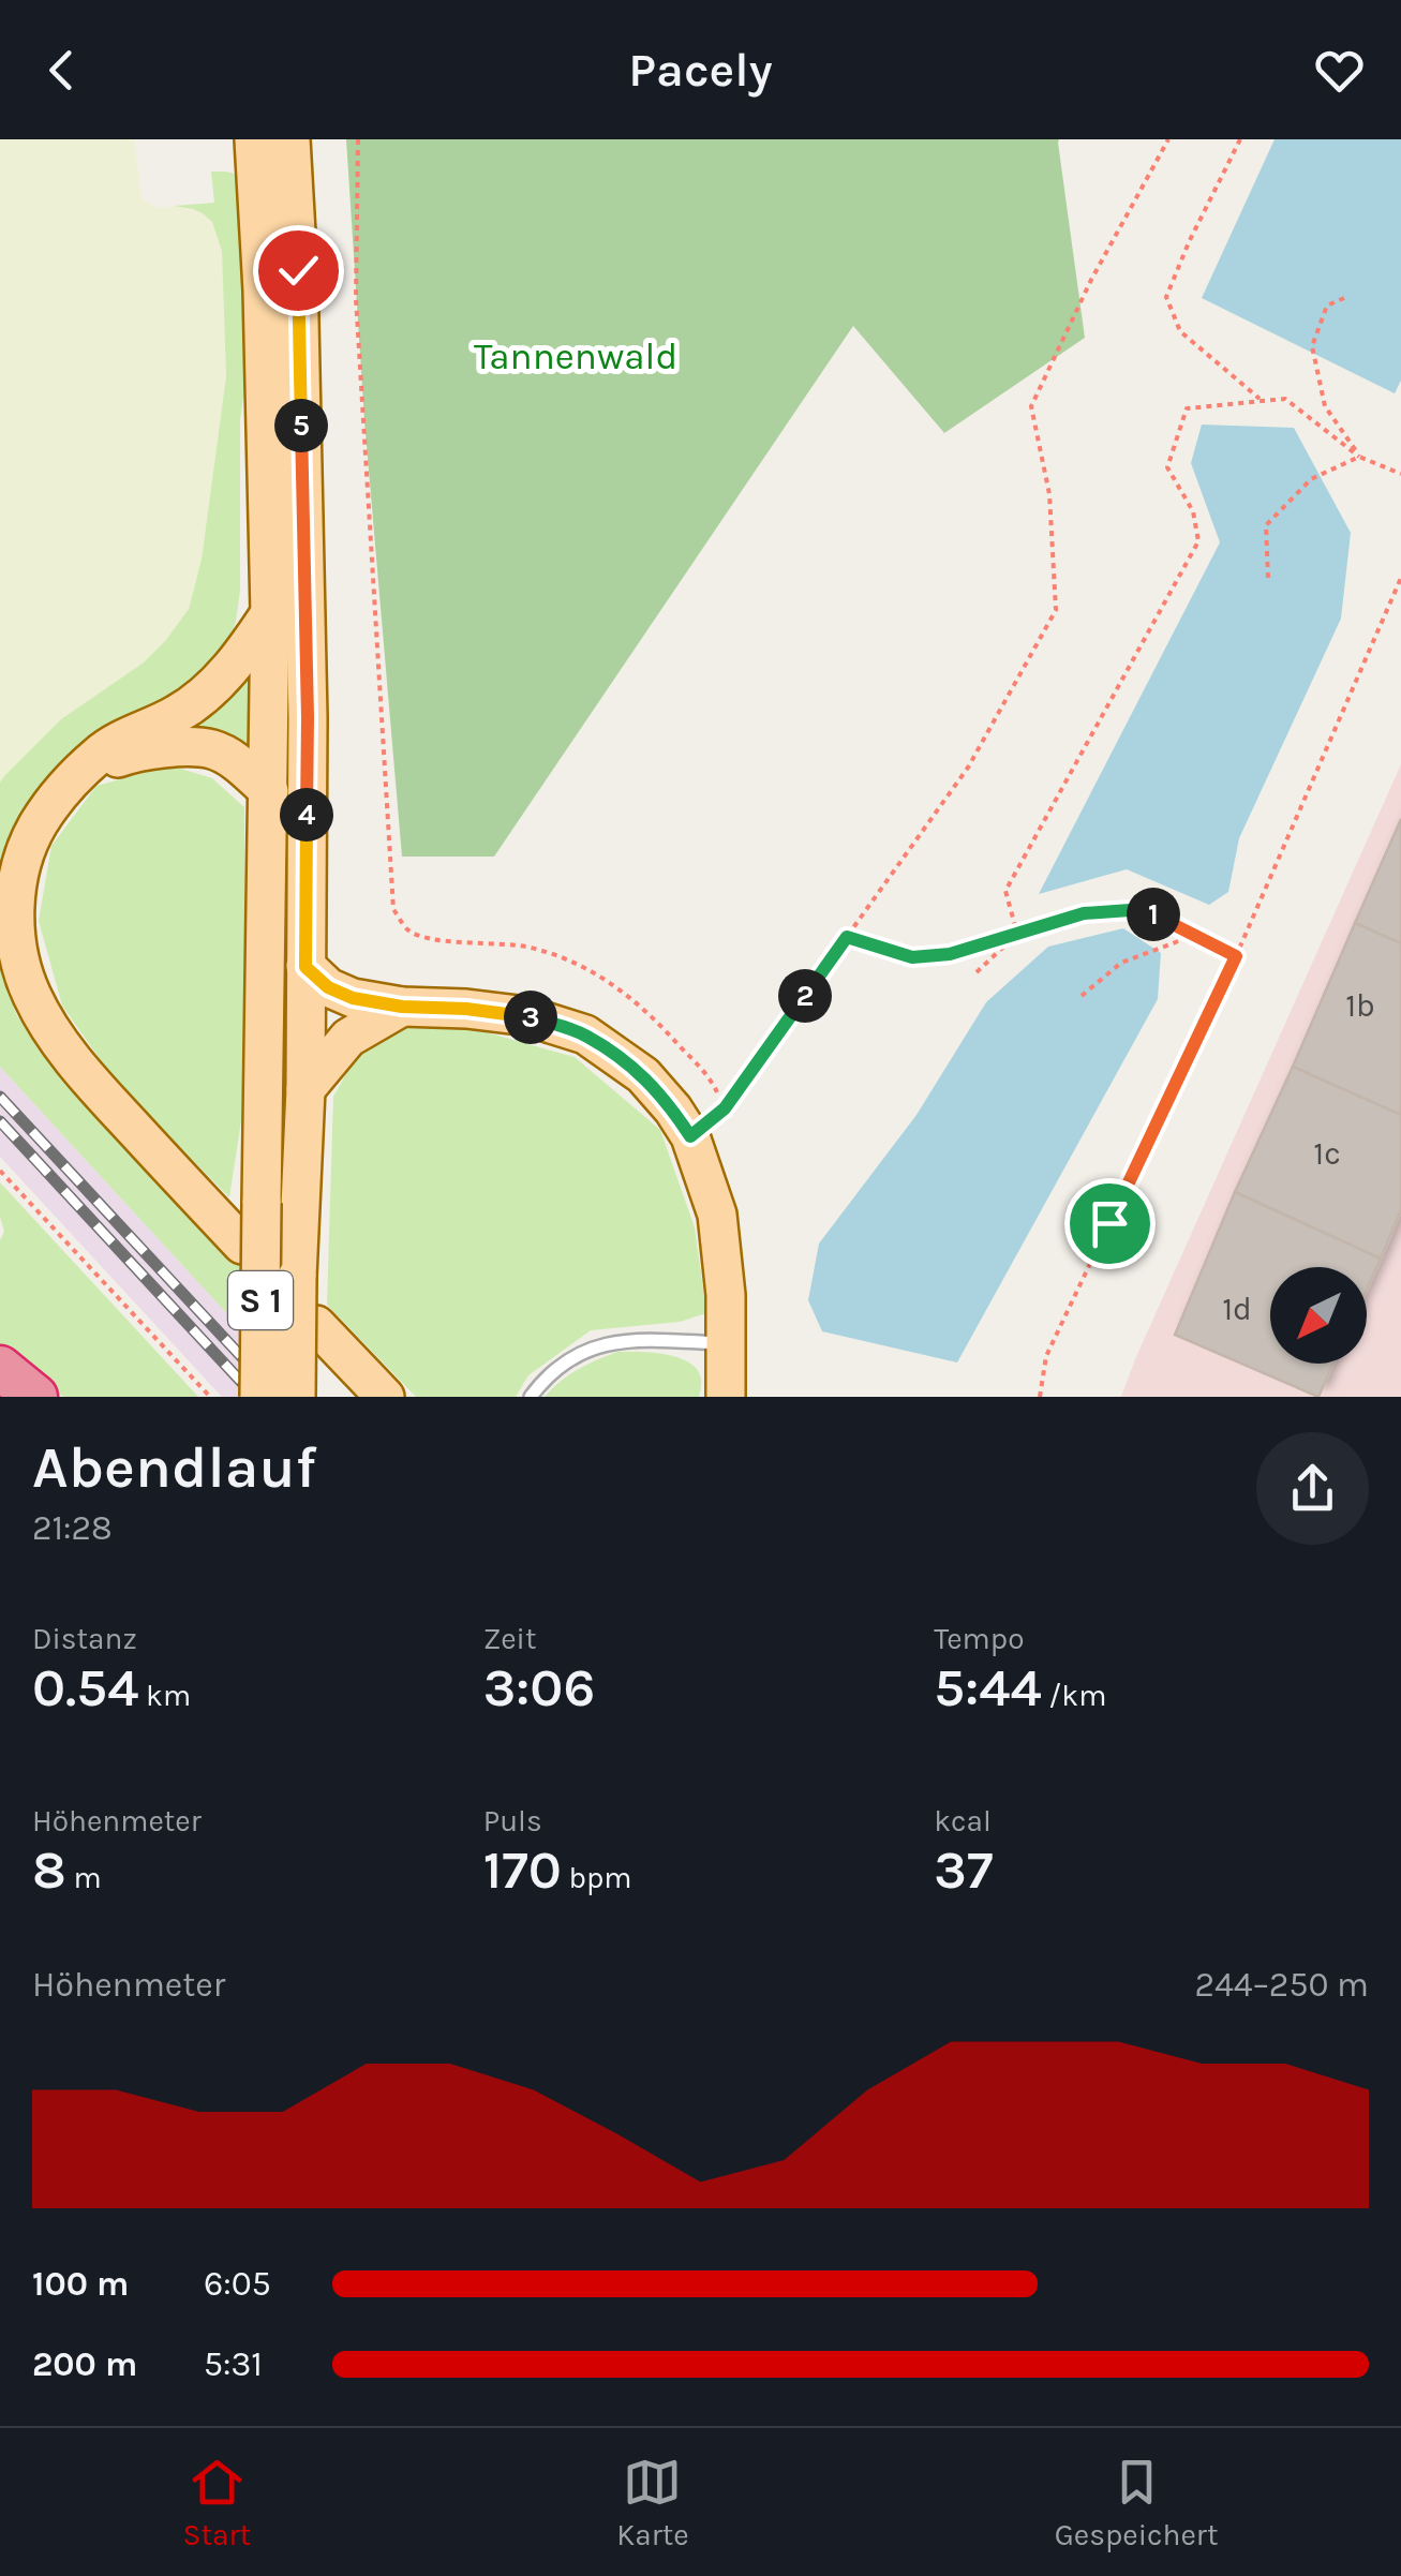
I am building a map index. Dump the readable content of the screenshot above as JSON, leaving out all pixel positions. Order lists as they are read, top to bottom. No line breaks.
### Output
{"streets":{"main road":["S 1"]},"parks":["Tannenwald"],"house_numbers":["1b","1c","1d"],"north":"bottom left","page":{"header":"Pacely","pins":["5","4","1","2","3"],"heading":["Abendlauf","21:28"],"stats":[["Distanz","0.54 km"],["Zeit","3:06"],["Tempo","5:44 /km"],["Höhenmeter","8 m"],["Puls","170 bpm"],["kcal","37"]],"chart":["Höhenmeter","244–250 m"],"list":[{"name":"100 m","note":"6:05"},{"name":"200 m","note":"5:31"}],"tabs":["Start","Karte","Gespeichert"]}}
